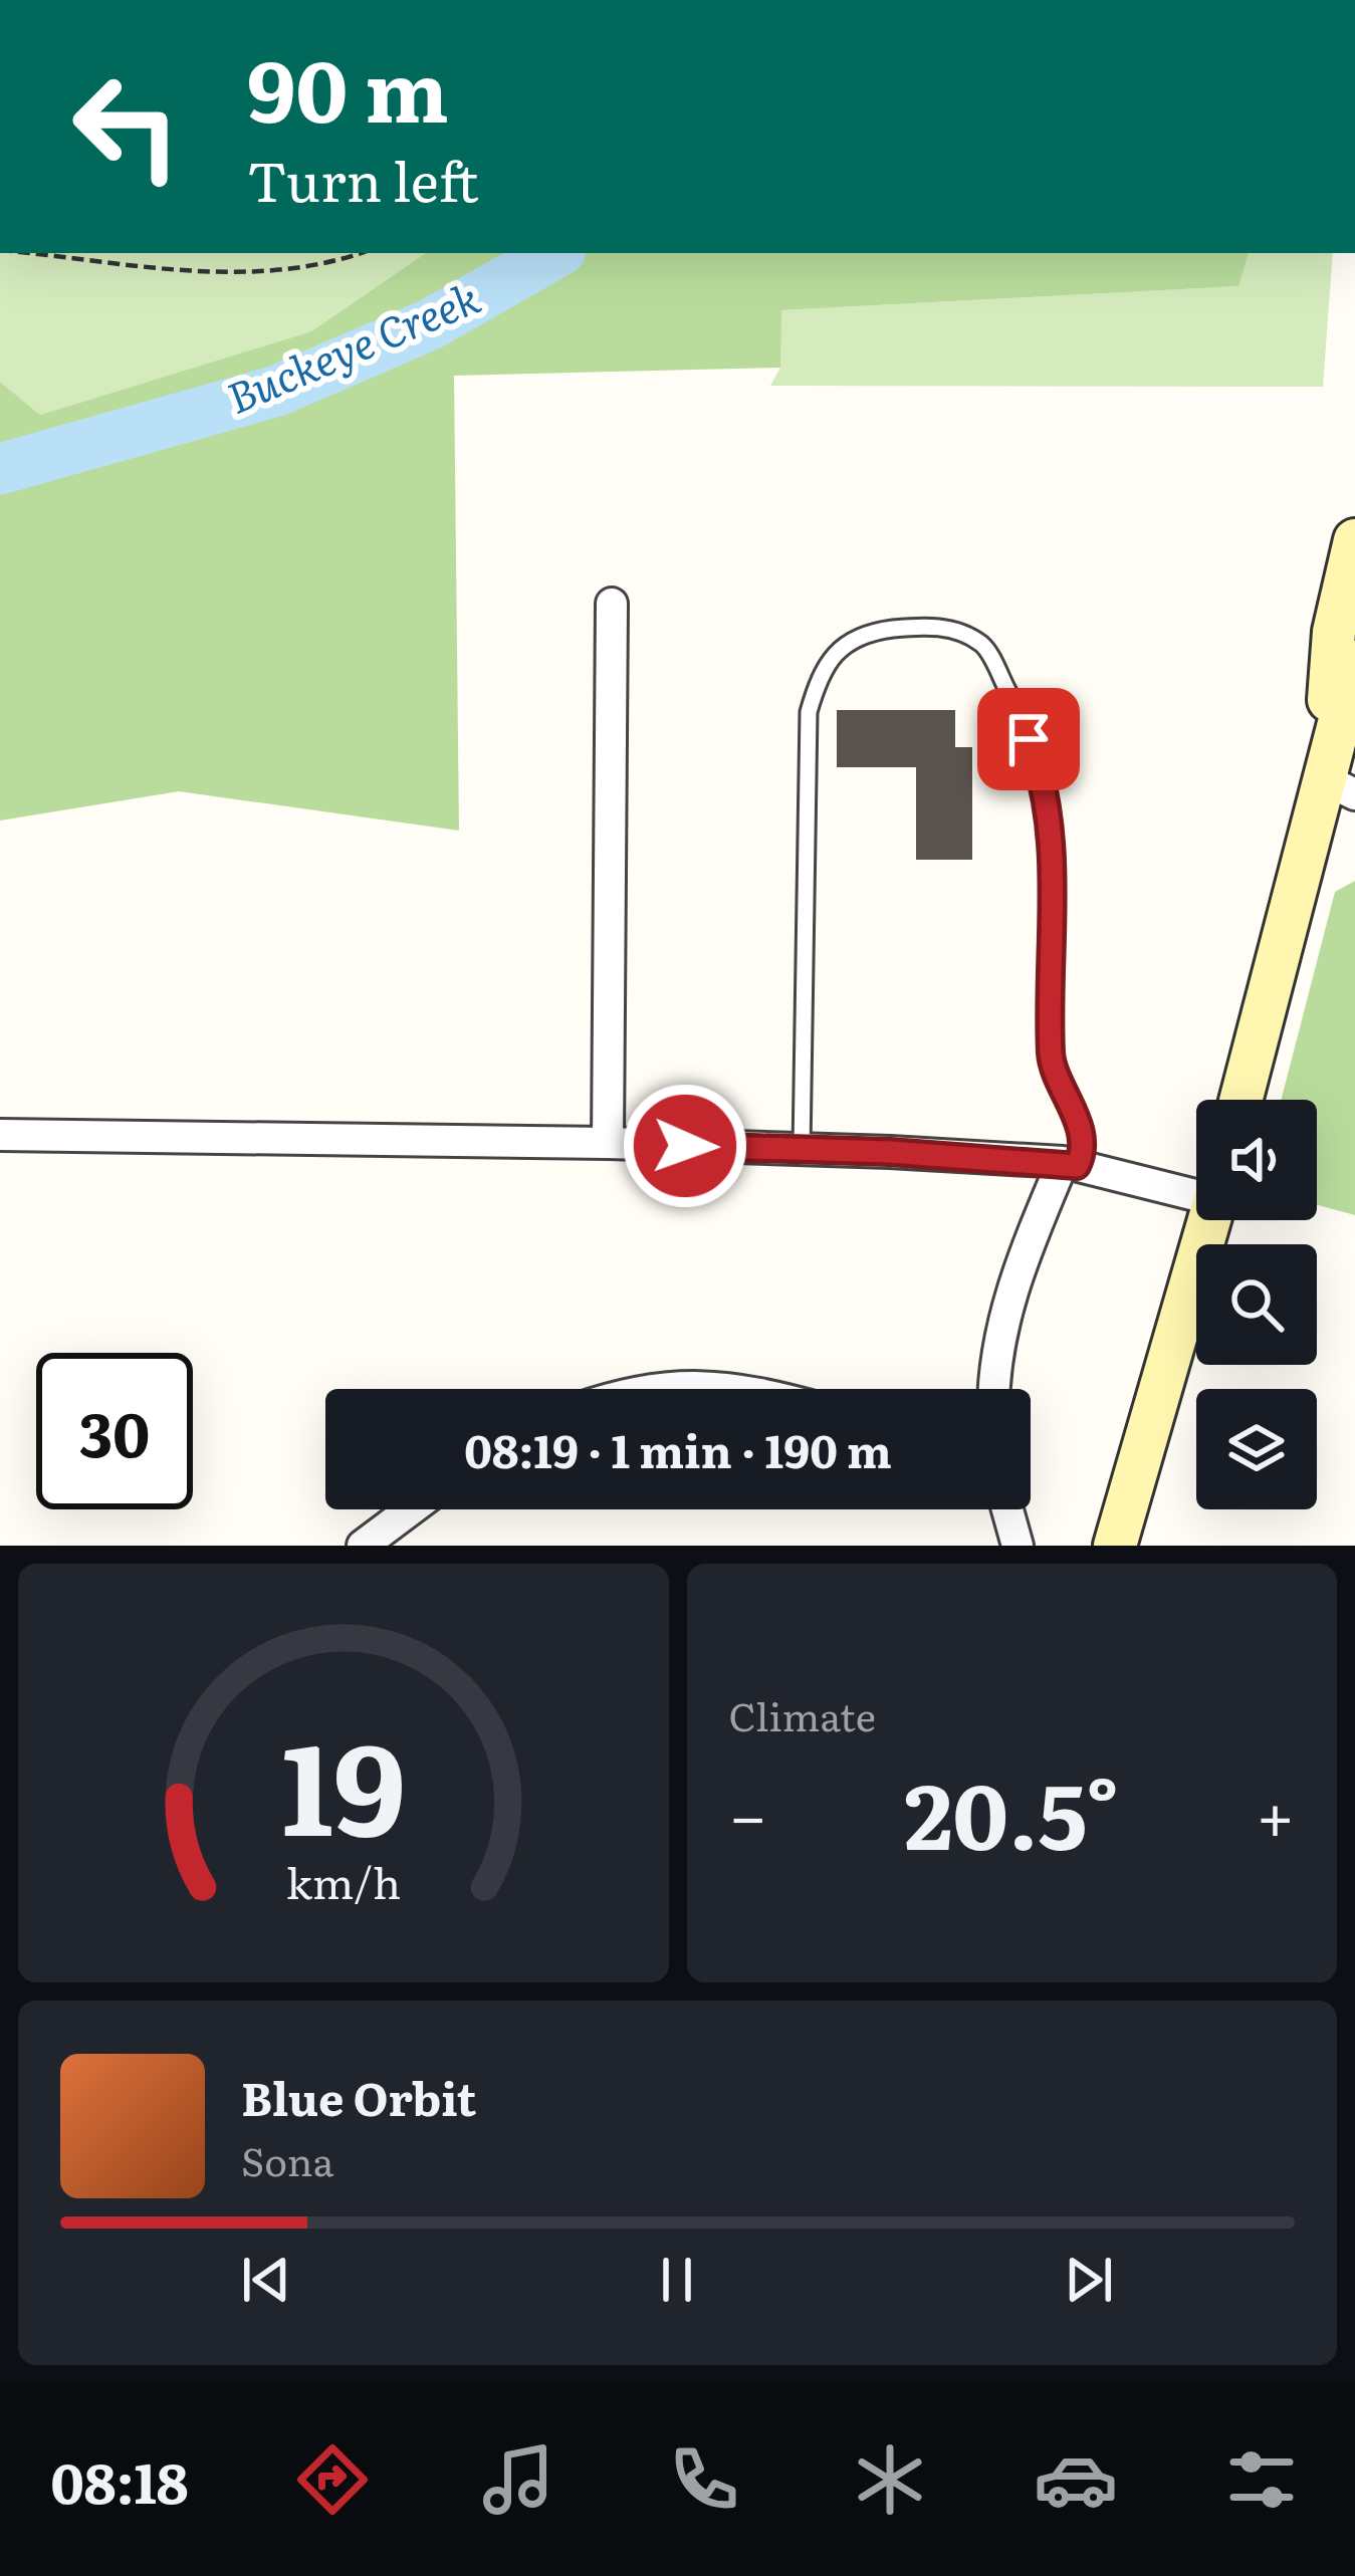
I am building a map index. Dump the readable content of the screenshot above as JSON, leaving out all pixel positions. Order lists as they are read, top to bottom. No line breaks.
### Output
{"water":["Buckeye Creek"],"page":{"turn":["90 m","Turn left"],"limit":"30","trip":"08:19 · 1 min · 190 m","tile":"Climate","heat":["−","20.5°","+"],"song":["Blue Orbit","Sona"],"tabs":"08:18","gauge":["19","km/h"]}}
